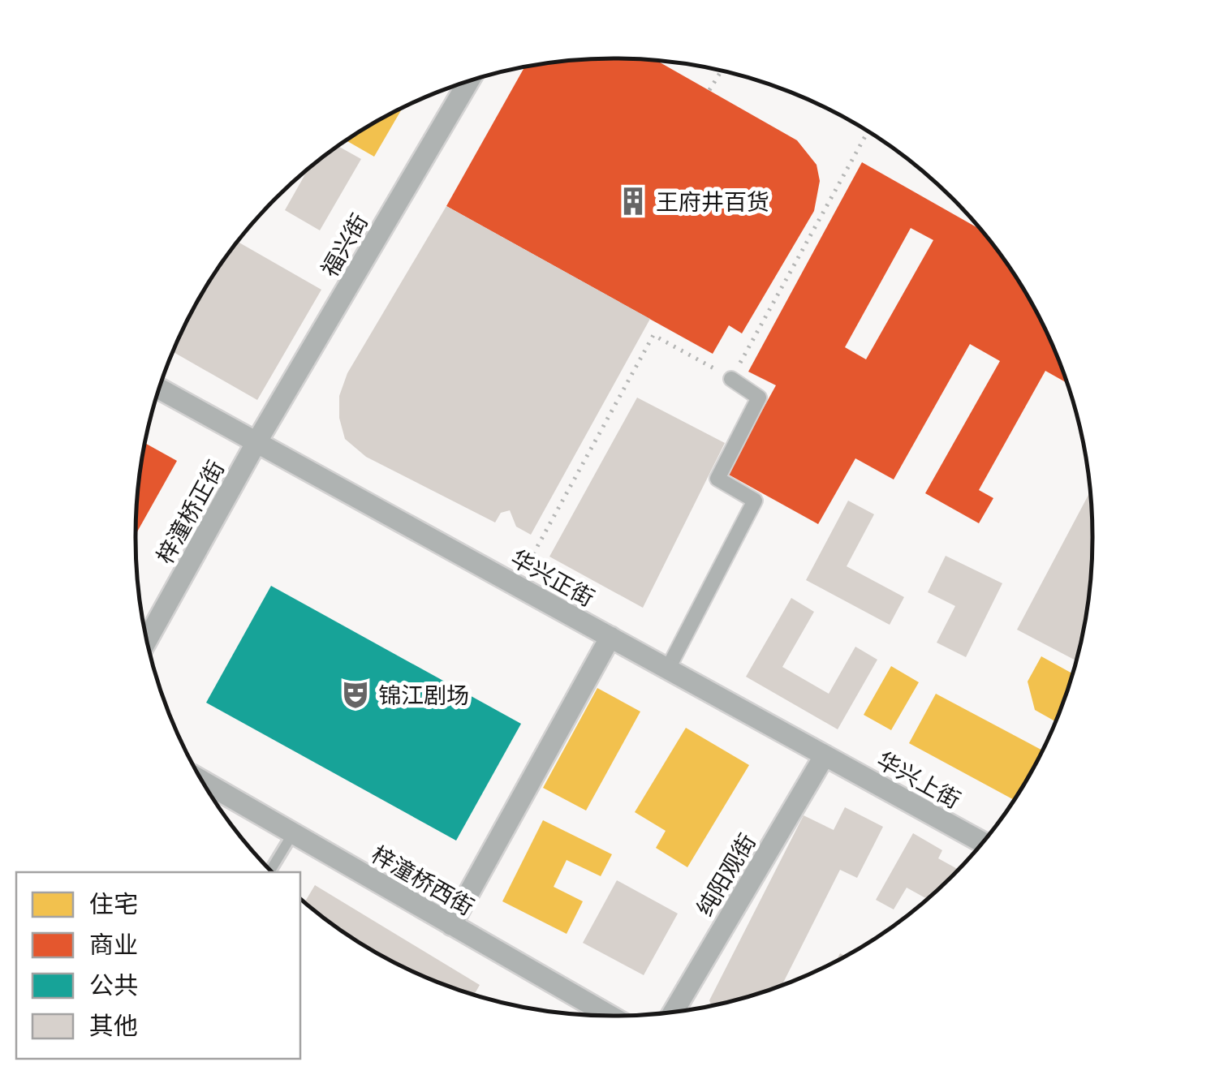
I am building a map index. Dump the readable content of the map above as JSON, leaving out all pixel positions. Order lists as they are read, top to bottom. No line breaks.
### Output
{"streets":{"street":["福兴街","梓潼桥正街","华兴正街","华兴上街","纯阳观街","梓潼桥西街"]},"crossings":[["福兴街","梓潼桥正街"],["福兴街","华兴正街"],["梓潼桥正街","华兴正街"],["华兴正街","华兴上街"],["华兴正街","纯阳观街"],["华兴上街","纯阳观街"]],"places":{"building":["王府井百货"],"theatre":["锦江剧场"]},"legend":["住宅","商业","公共","其他"]}
